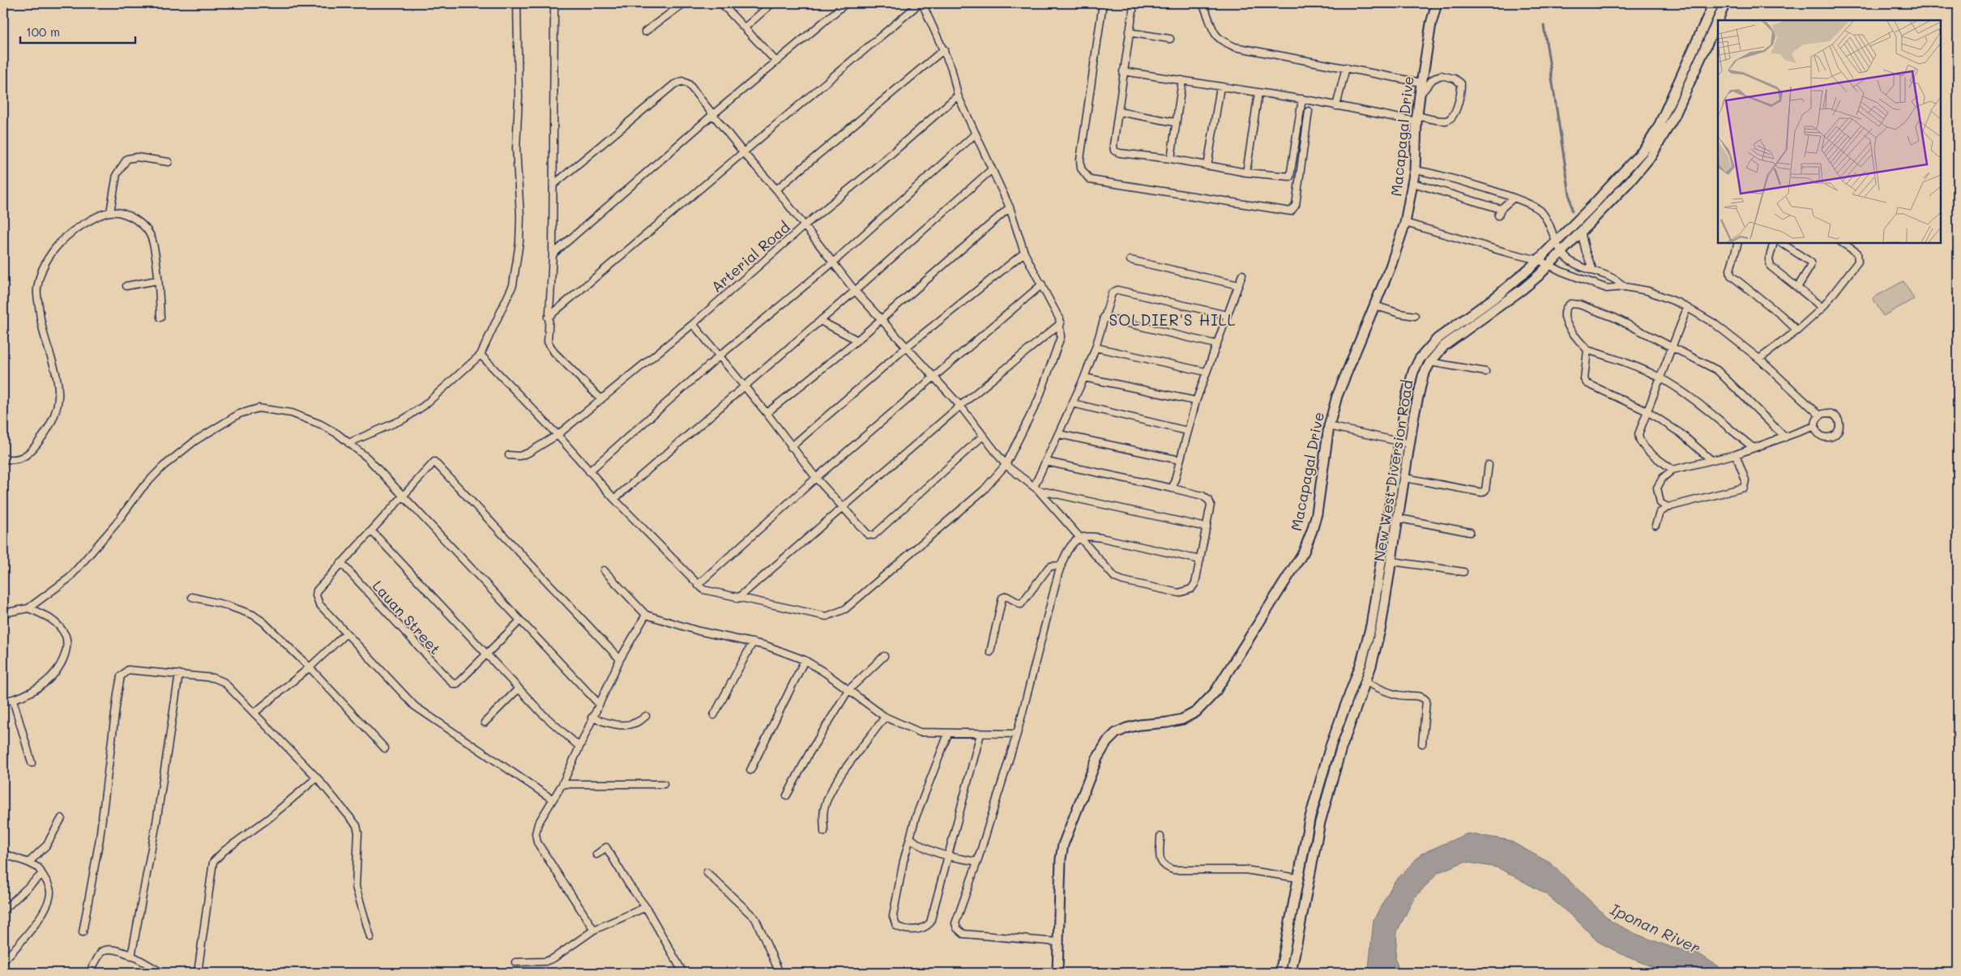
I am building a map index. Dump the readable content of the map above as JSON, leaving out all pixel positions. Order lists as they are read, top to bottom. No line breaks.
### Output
{"streets":{"street":["Macapagal Drive","Arterial Road","New West Diversion Road","Lauan Street"]},"districts":["SOLDIER'S HILL"],"water":["Iponan River"],"scale_bar":"100 m"}
